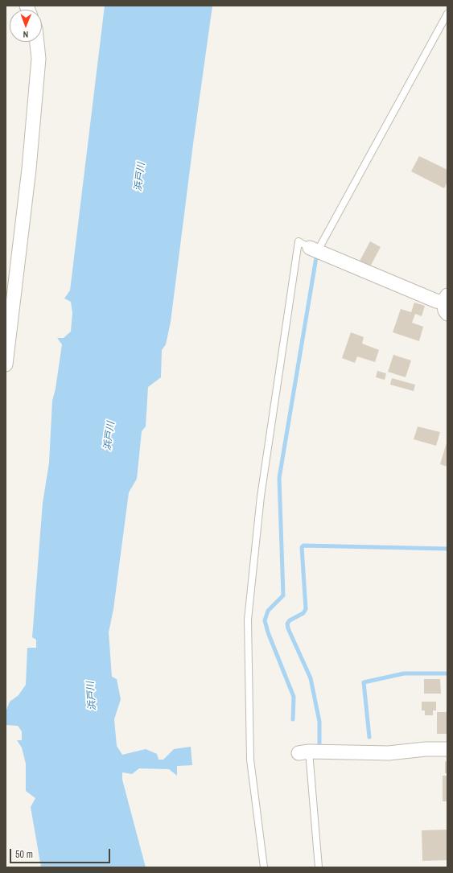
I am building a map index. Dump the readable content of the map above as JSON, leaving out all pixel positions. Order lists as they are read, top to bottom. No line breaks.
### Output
{"water":["浜戸川"],"scale_bar":"50 m","north":"bottom"}
